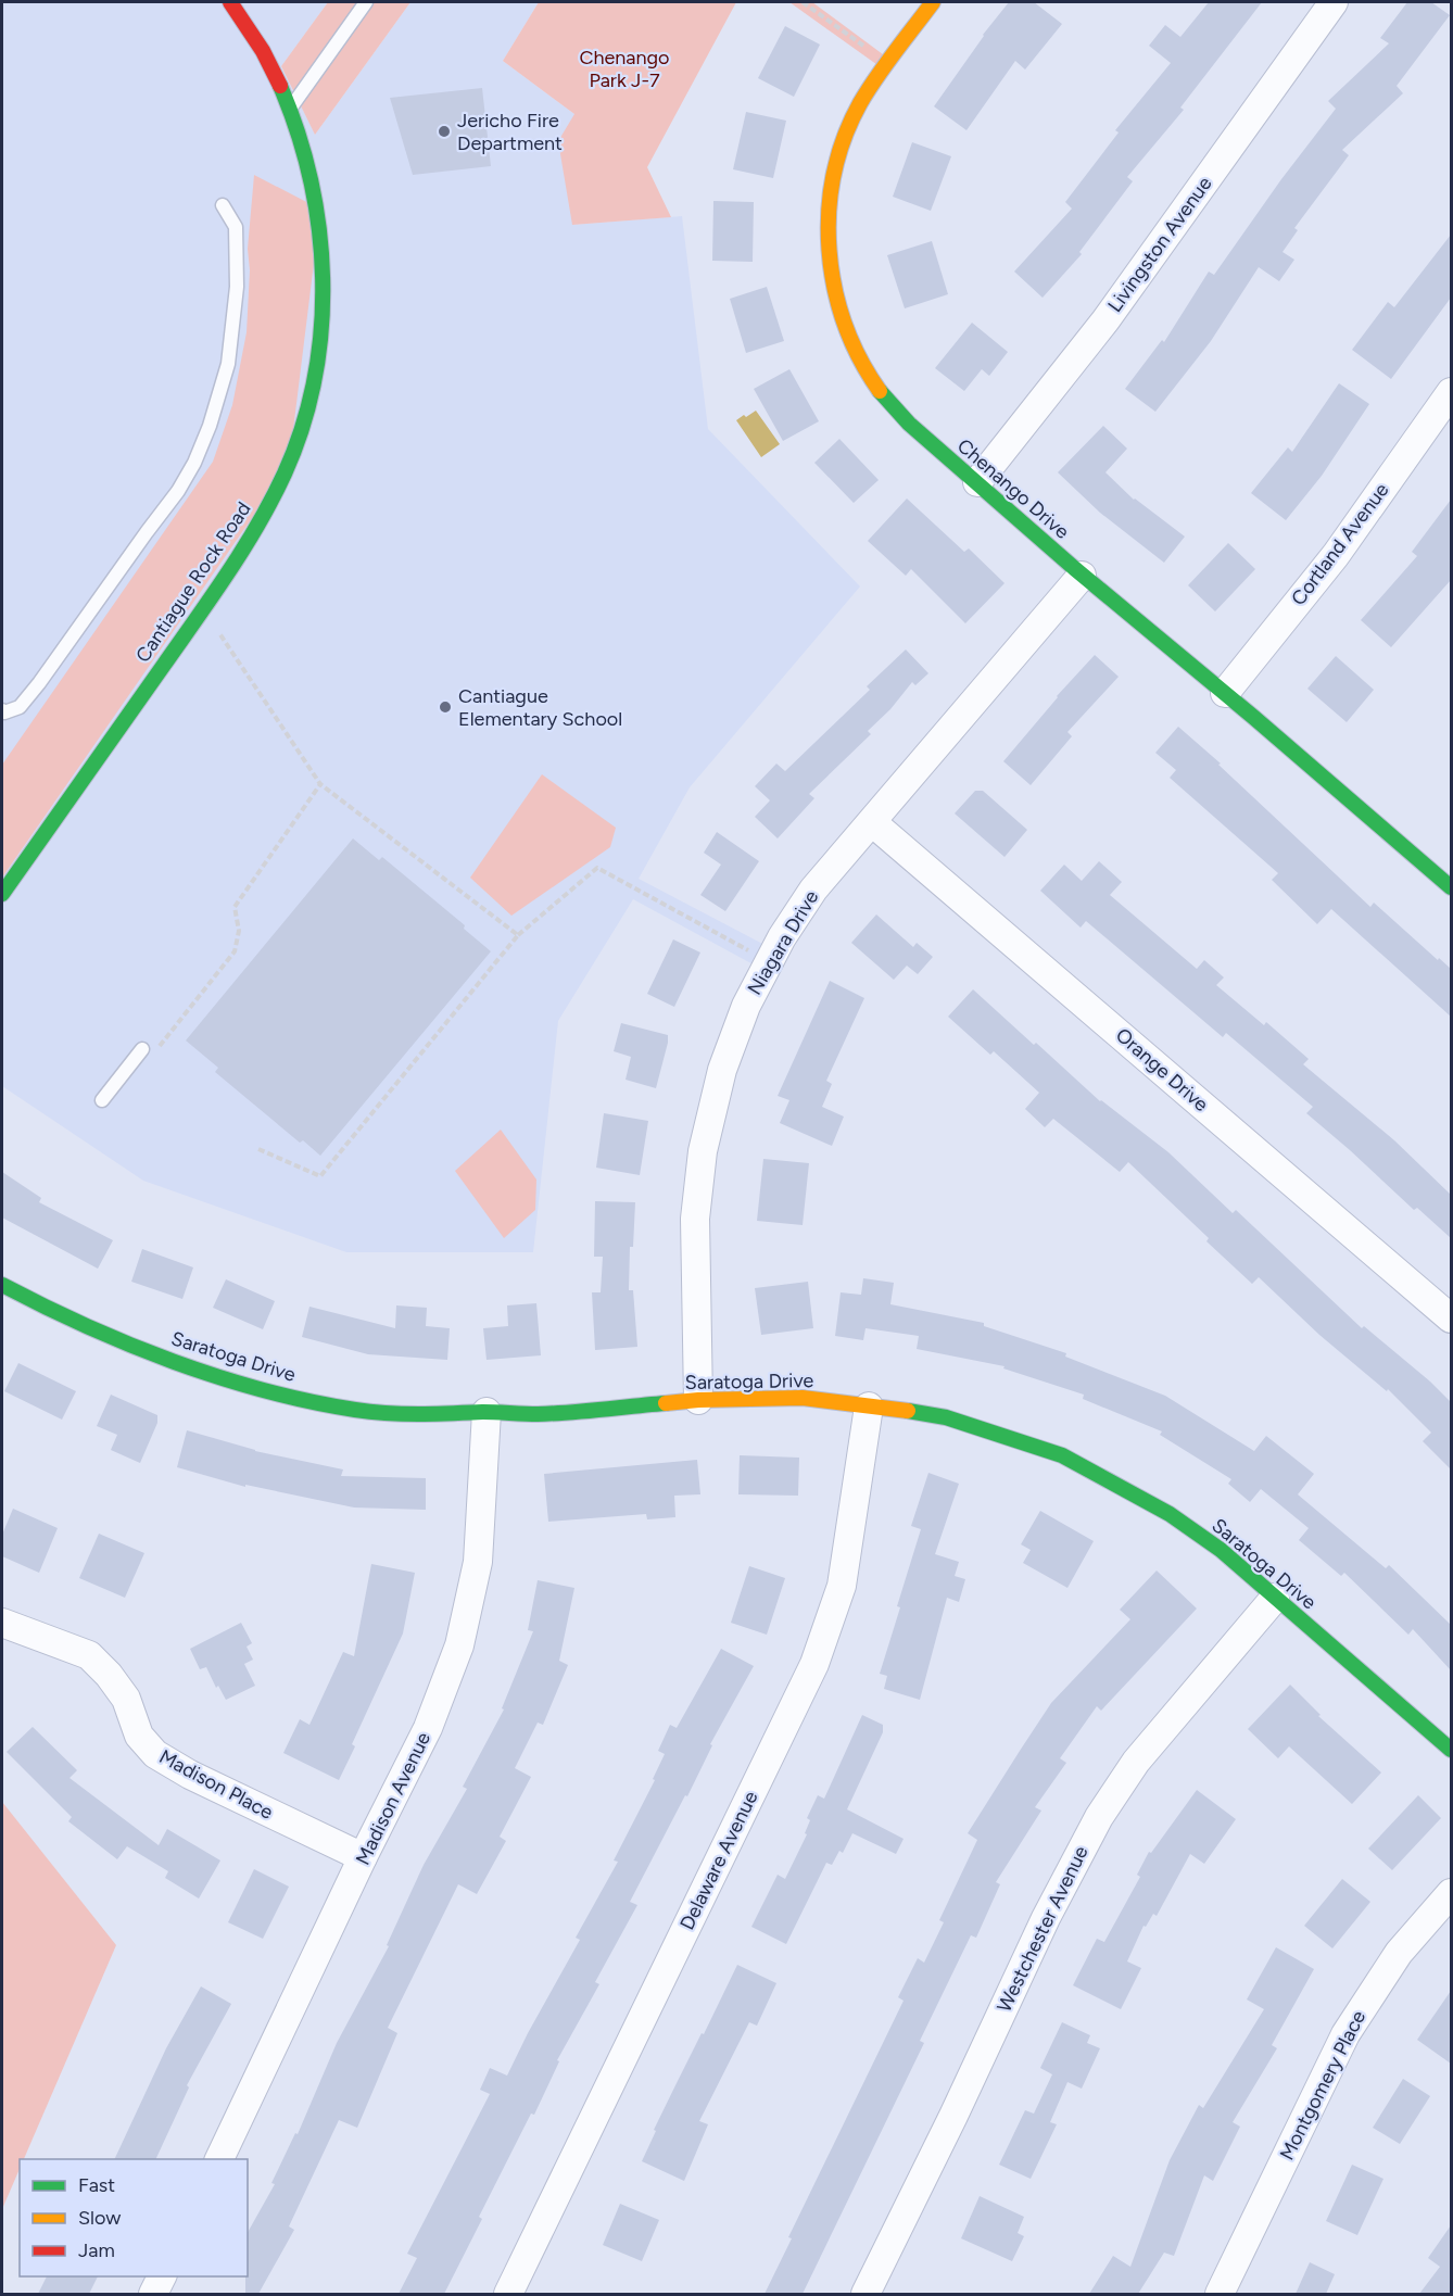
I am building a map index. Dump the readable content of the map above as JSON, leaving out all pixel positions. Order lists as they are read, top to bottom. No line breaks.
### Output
{"streets":{"street":["Livingston Avenue","Chenango Drive","Cortland Avenue","Cantiague Rock Road","Niagara Drive","Orange Drive","Saratoga Drive","Madison Place","Madison Avenue","Delaware Avenue","Westchester Avenue","Montgomery Place"]},"crossings":[["Livingston Avenue","Chenango Drive"],["Chenango Drive","Cortland Avenue"],["Chenango Drive","Niagara Drive"],["Niagara Drive","Orange Drive"],["Niagara Drive","Saratoga Drive"],["Saratoga Drive","Madison Avenue"],["Saratoga Drive","Delaware Avenue"],["Saratoga Drive","Westchester Avenue"],["Madison Place","Madison Avenue"]],"parks":["Chenango Park J-7"],"places":["Jericho Fire Department","Cantiague Elementary School"],"legend":["Fast","Slow","Jam"]}
